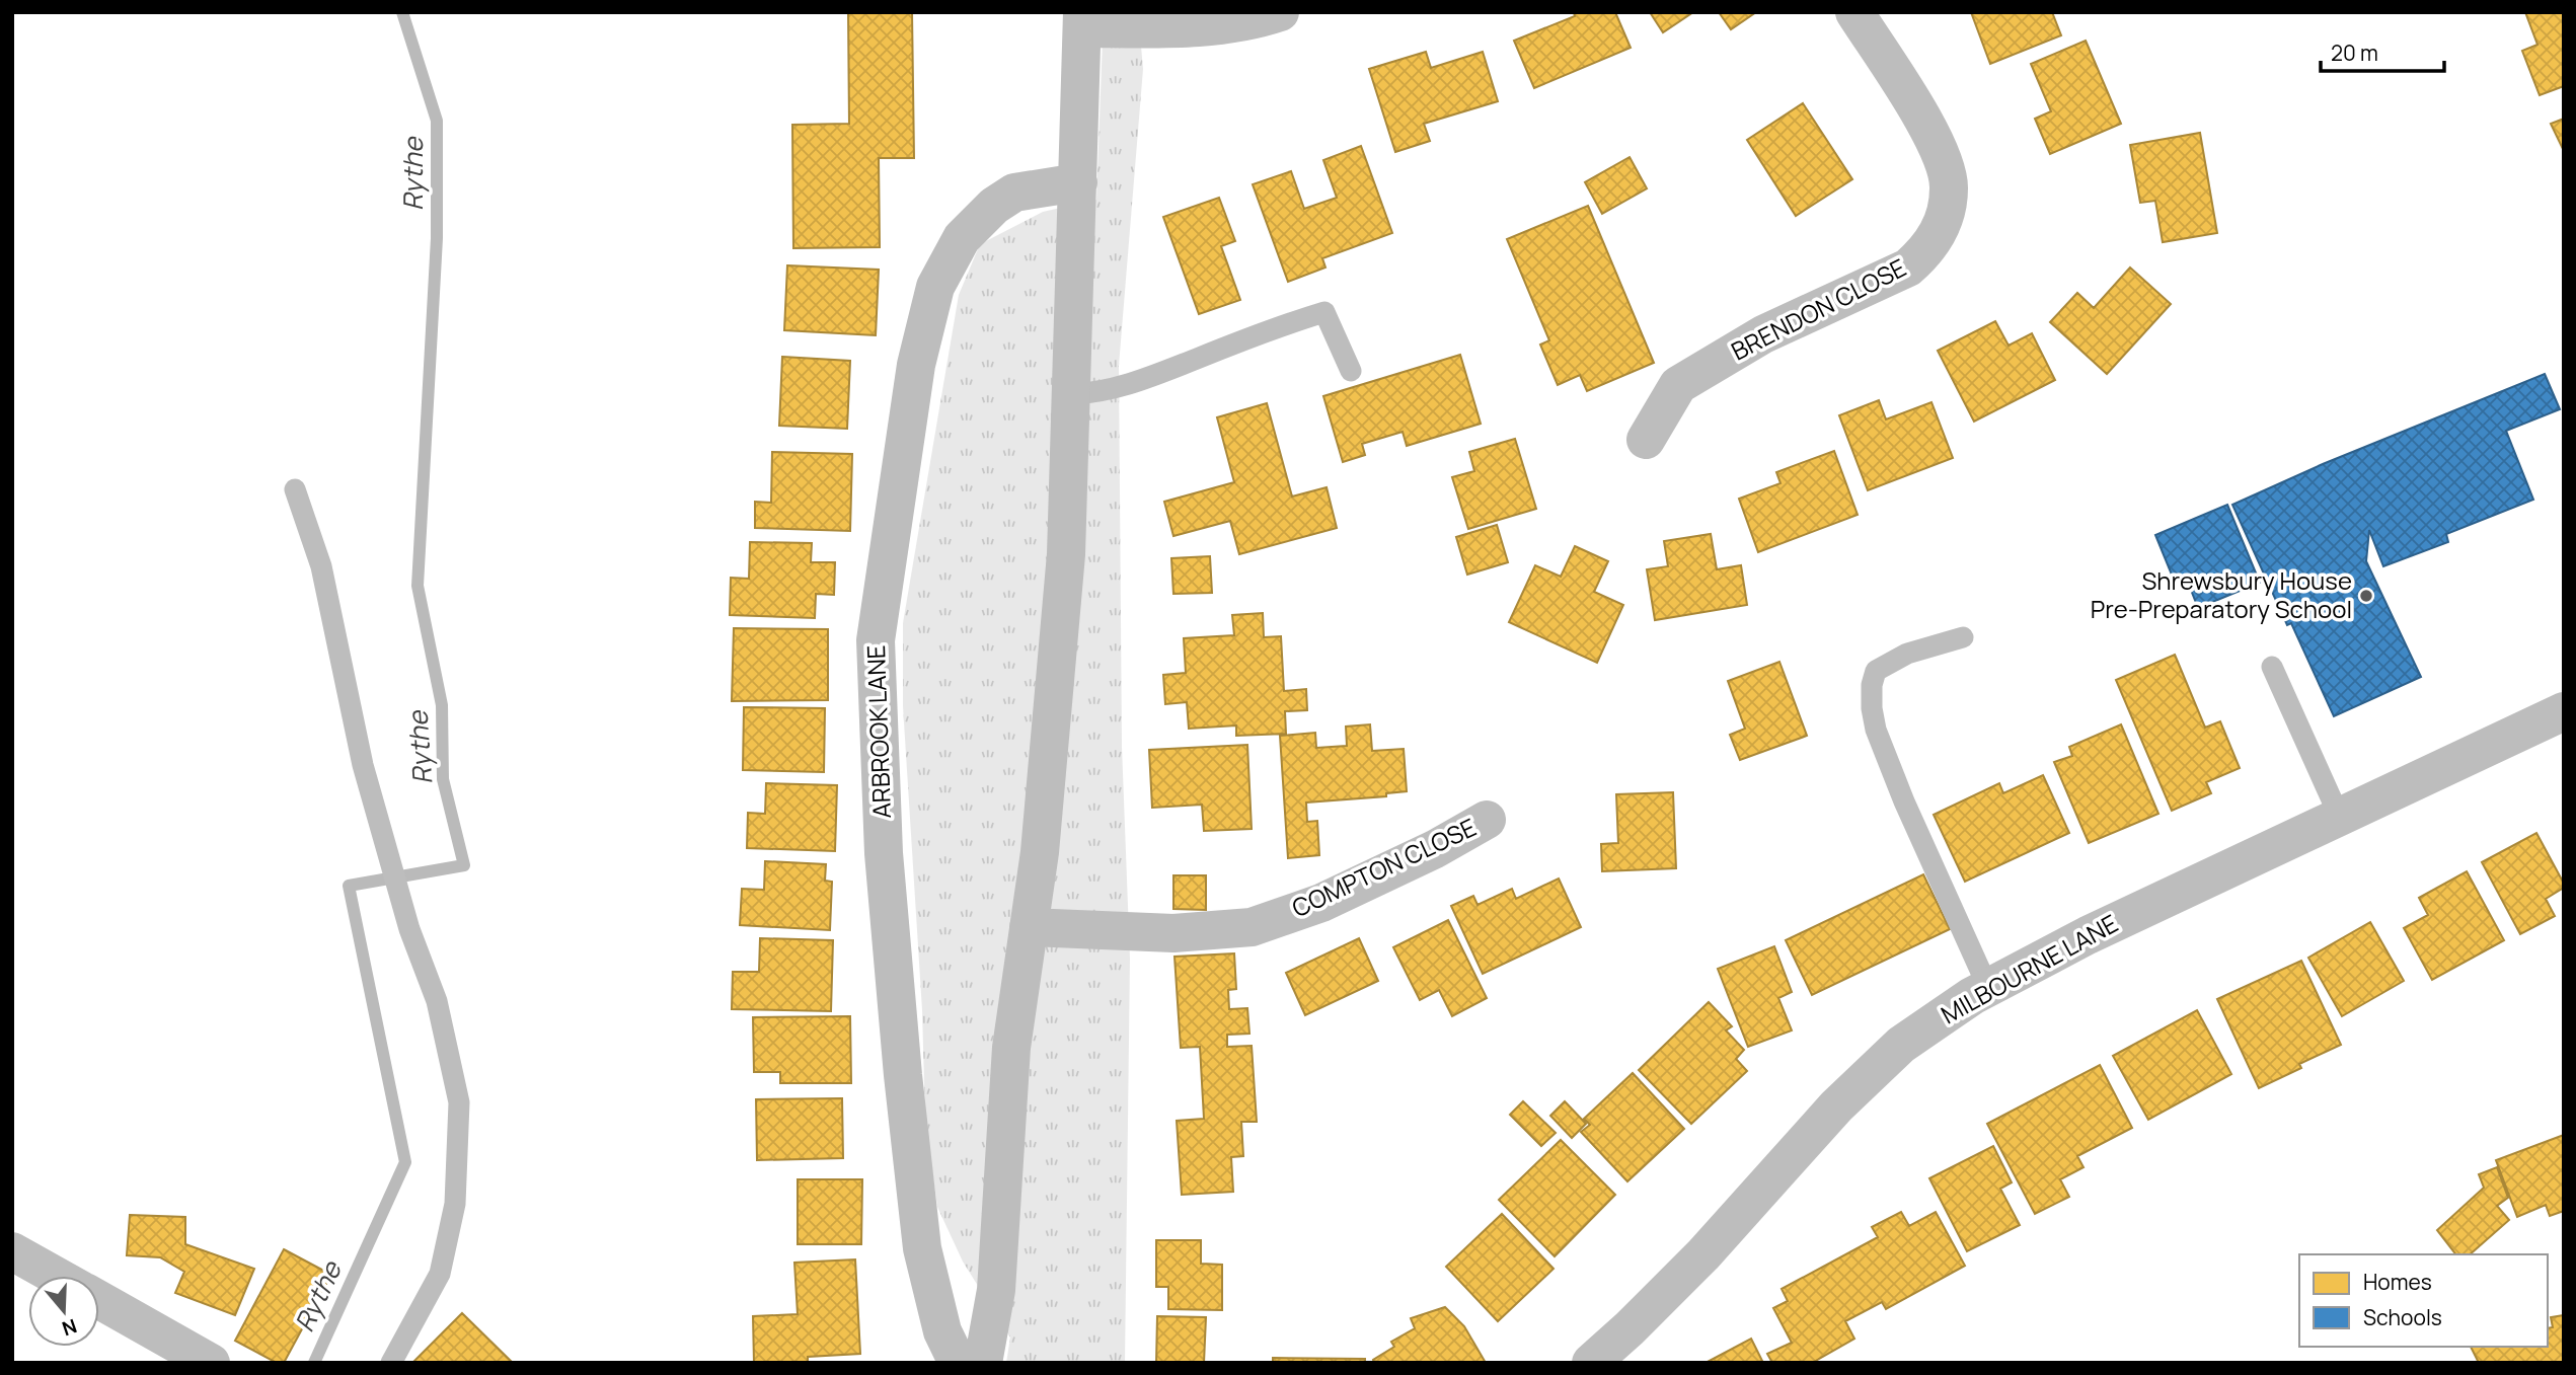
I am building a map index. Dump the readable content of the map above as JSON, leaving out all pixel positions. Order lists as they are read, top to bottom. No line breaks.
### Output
{"streets":{"street":["BRENDON CLOSE","ARBROOK LANE","COMPTON CLOSE","MILBOURNE LANE"]},"water":["Rythe"],"places":["Shrewsbury House Pre-Preparatory School"],"legend":["Homes","Schools"],"scale_bar":"20 m","north":"bottom"}
